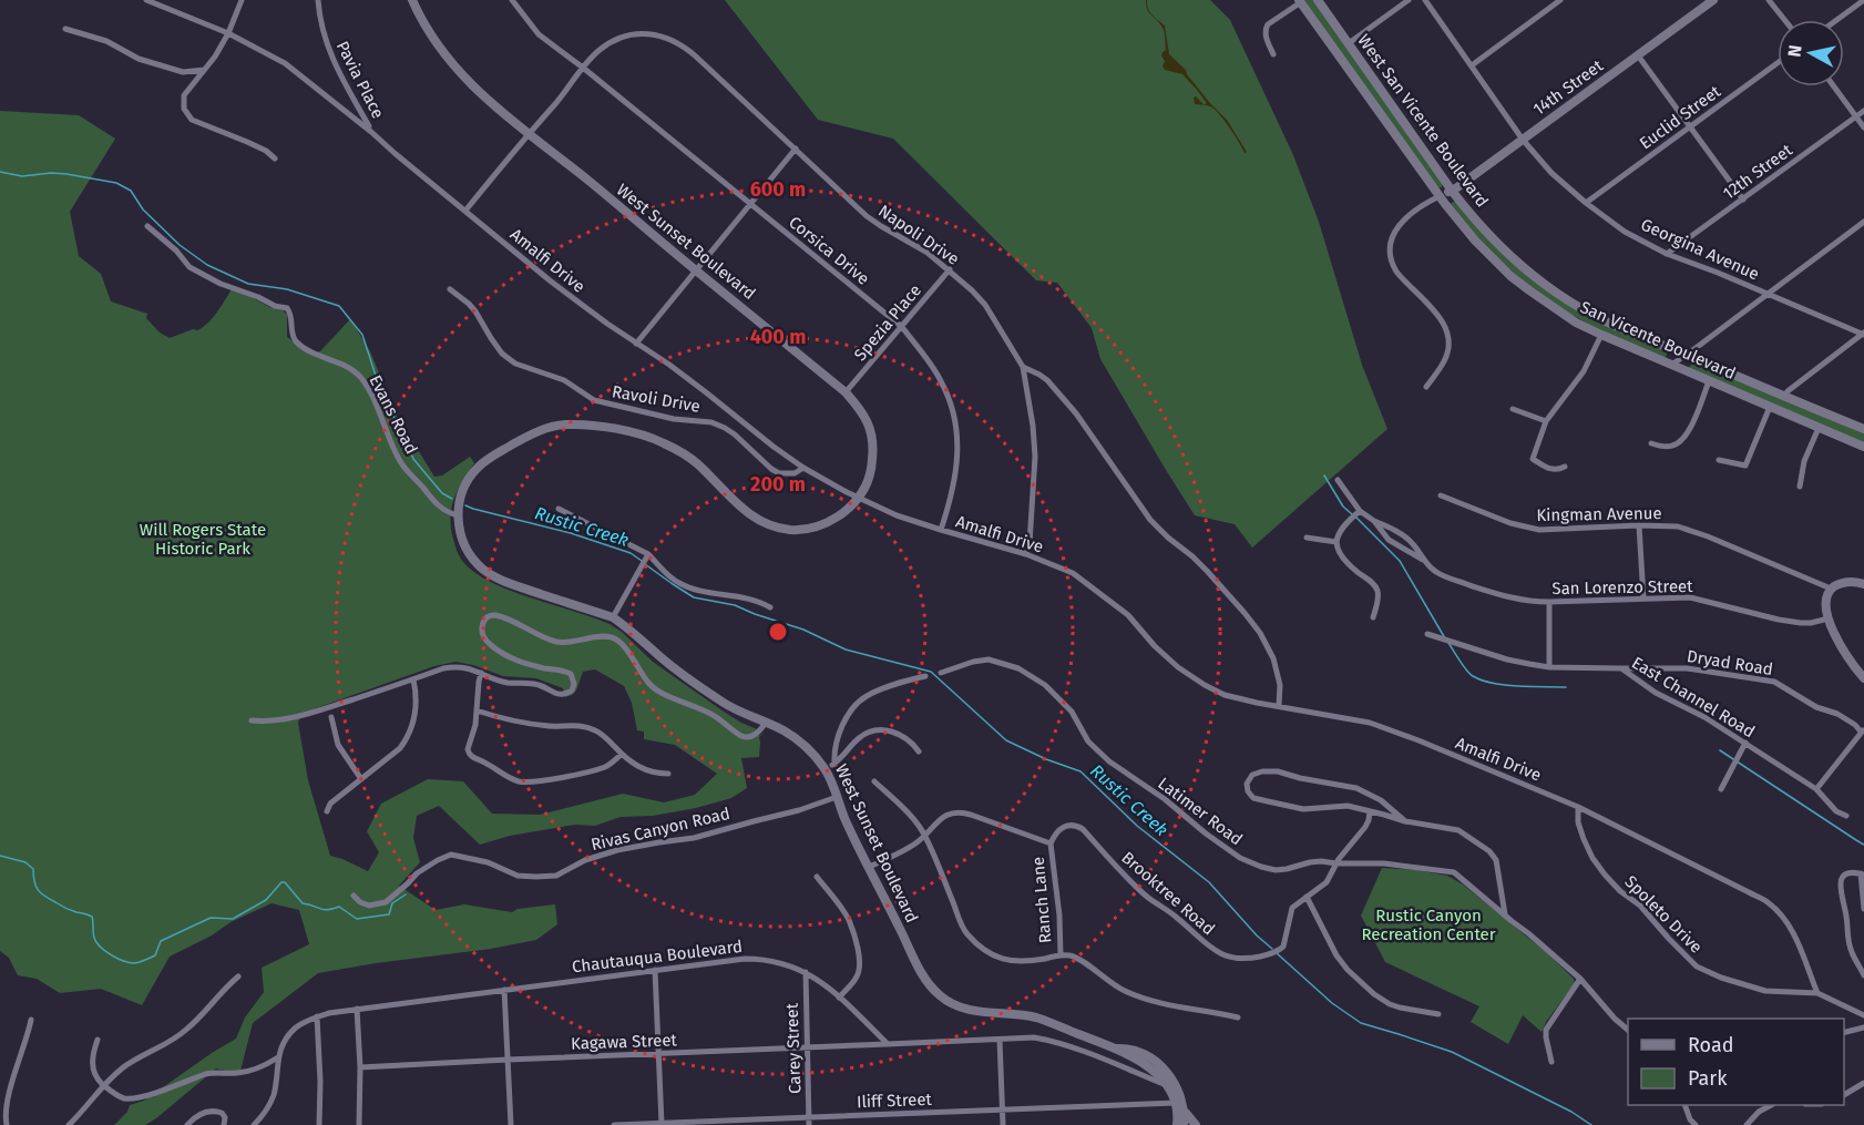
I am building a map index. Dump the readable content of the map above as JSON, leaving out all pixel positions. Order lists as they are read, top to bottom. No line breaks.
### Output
{"streets":{"main road":["14th Street","West San Vicente Boulevard","West Sunset Boulevard","San Vicente Boulevard"],"street":["Pavia Place","Euclid Street","12th Street","Napoli Drive","Georgina Avenue","Corsica Drive","Amalfi Drive","Spezia Place","Ravoli Drive","Evans Road","Kingman Avenue","San Lorenzo Street","Dryad Road","East Channel Road","Latimer Road","Rivas Canyon Road","Brooktree Road","Ranch Lane","Spoleto Drive","Chautauqua Boulevard","Kagawa Street","Carey Street","Iliff Street"]},"crossings":[["Pavia Place","Amalfi Drive"],["14th Street","West San Vicente Boulevard"],["14th Street","Georgina Avenue"],["14th Street","San Vicente Boulevard"],["Euclid Street","Georgina Avenue"],["12th Street","Georgina Avenue"],["Napoli Drive","West Sunset Boulevard"],["Napoli Drive","Corsica Drive"],["Napoli Drive","Amalfi Drive"],["Napoli Drive","Spezia Place"],["West Sunset Boulevard","Amalfi Drive"],["West Sunset Boulevard","Spezia Place"],["West Sunset Boulevard","Evans Road"],["West Sunset Boulevard","Rivas Canyon Road"],["West Sunset Boulevard","Iliff Street"],["Corsica Drive","Amalfi Drive"],["Corsica Drive","Spezia Place"],["Amalfi Drive","Ravoli Drive"],["Amalfi Drive","Spoleto Drive"],["Dryad Road","East Channel Road"],["Latimer Road","Brooktree Road"],["Brooktree Road","Ranch Lane"],["Chautauqua Boulevard","Kagawa Street"],["Chautauqua Boulevard","Carey Street"],["Kagawa Street","Carey Street"],["Carey Street","Iliff Street"]],"water":["Rustic Creek"],"parks":["Will Rogers State Historic Park","Rustic Canyon Recreation Center"],"legend":["Road","Park"],"north":"left","rings":["600 m","400 m","200 m"]}
